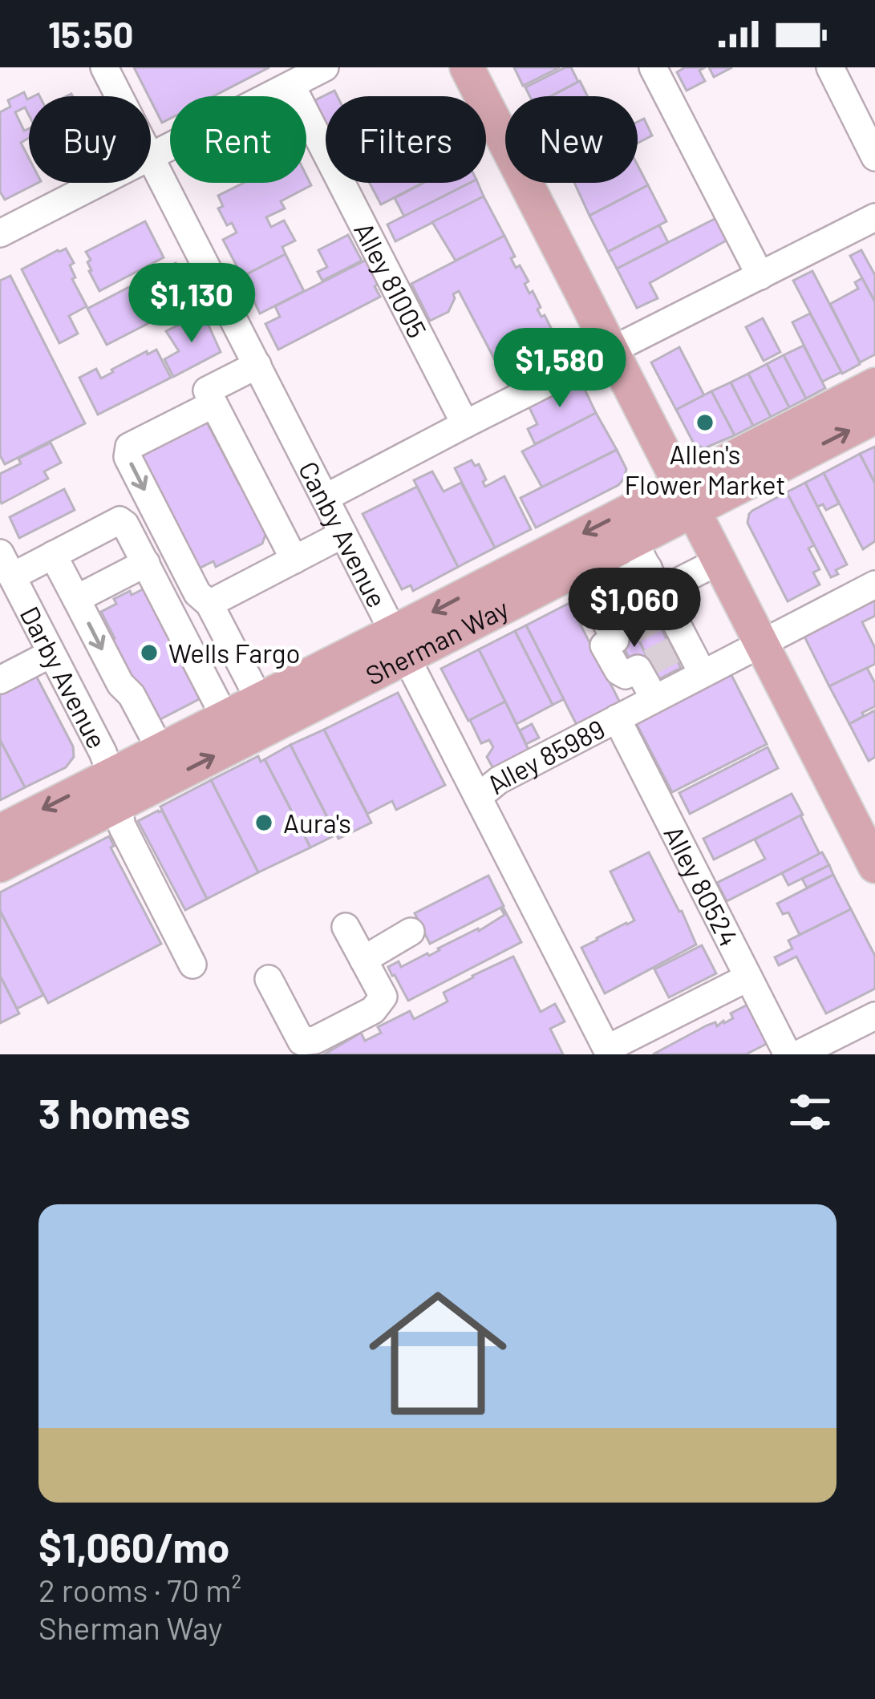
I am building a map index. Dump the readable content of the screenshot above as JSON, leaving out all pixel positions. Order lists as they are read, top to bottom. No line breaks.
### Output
{"streets":{"main road":["Sherman Way"],"street":["Alley 81005","Canby Avenue","Darby Avenue","Alley 85989","Alley 80524"]},"crossings":[["Canby Avenue","Sherman Way"],["Canby Avenue","Alley 85989"],["Sherman Way","Darby Avenue"],["Alley 85989","Alley 80524"]],"places":["Allen's Flower Market","Wells Fargo","Aura's"],"page":{"status":"15:50","chip":["Buy","Rent","Filters","New"],"price":["$1,130","$1,580","$1,060"],"heading":"3 homes","list":[{"name":"$1,060/mo","note":"2 rooms · 70 m² · Sherman Way"}]}}
